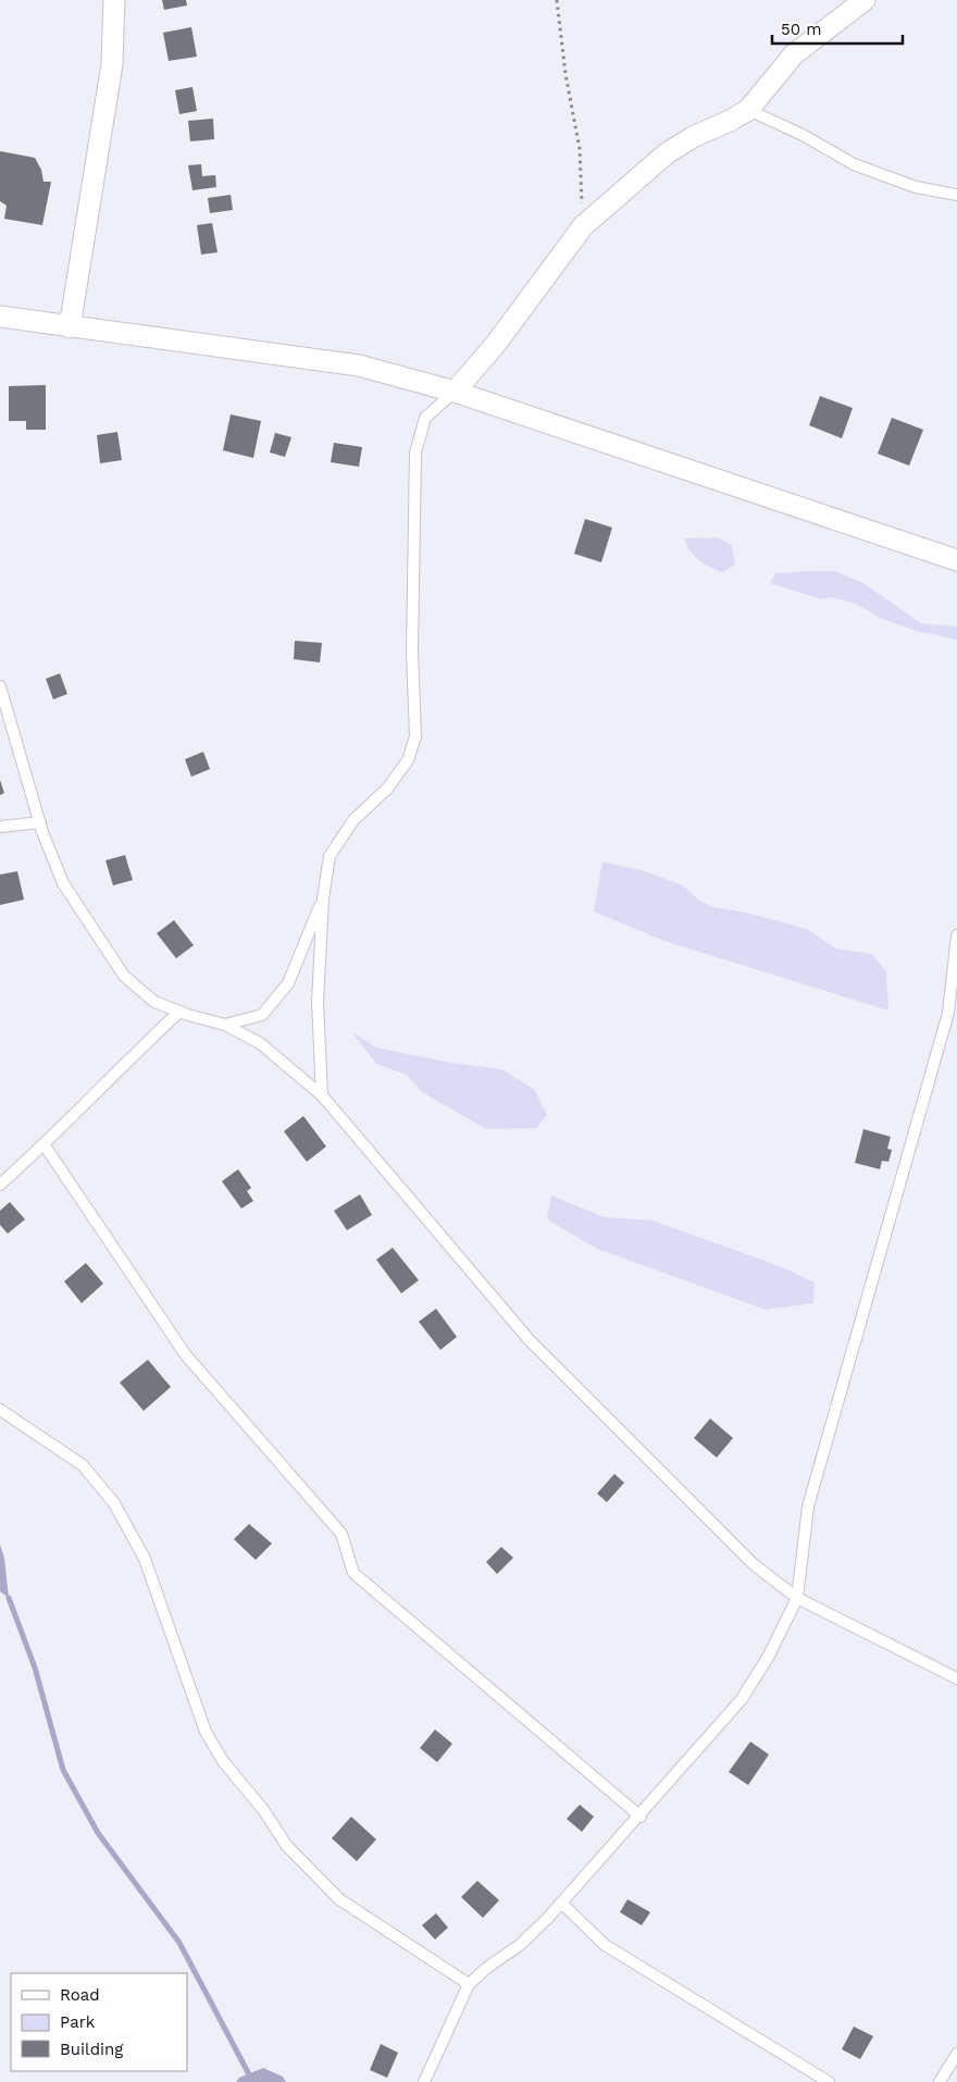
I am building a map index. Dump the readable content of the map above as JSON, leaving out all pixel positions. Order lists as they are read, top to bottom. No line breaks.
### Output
{"legend":["Road","Park","Building"],"scale_bar":"50 m"}
